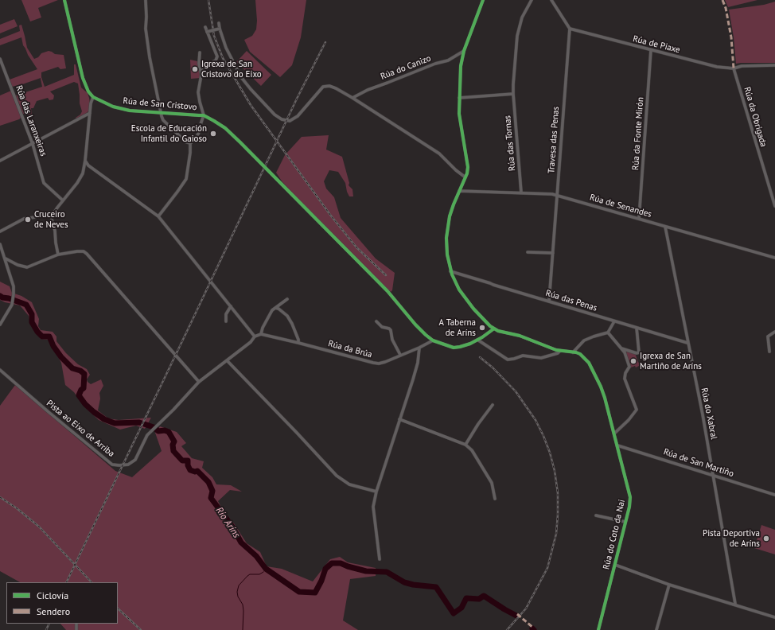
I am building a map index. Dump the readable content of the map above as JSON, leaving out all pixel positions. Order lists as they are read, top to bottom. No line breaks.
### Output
{"streets":{"street":["Rúa de Piaxe","Rúa do Canizo","Rúa de San Cristovo","Rúa da Obrigada","Rúa das Laranxeiras","Rúa da Fonte Mirón","Travesa das Penas","Rúa das Tornas","Rúa de Senandes","Rúa das Penas","Rúa da Brúa","Rúa do Xabral","Pista ao Eixo de Arriba","Rúa de San Martiño","Rúa do Coto da Nai"]},"crossings":[["Rúa de Piaxe","Rúa da Obrigada"],["Rúa de Piaxe","Rúa da Fonte Mirón"],["Rúa de Piaxe","Travesa das Penas"],["Rúa de San Cristovo","Rúa da Brúa"],["Rúa da Fonte Mirón","Rúa de Senandes"],["Travesa das Penas","Rúa de Senandes"],["Travesa das Penas","Rúa das Penas"],["Rúa das Tornas","Rúa de Senandes"],["Rúa de Senandes","Rúa do Xabral"],["Rúa das Penas","Rúa do Xabral"],["Rúa da Brúa","Pista ao Eixo de Arriba"],["Rúa do Xabral","Rúa de San Martiño"],["Rúa de San Martiño","Rúa do Coto da Nai"]],"water":["Río Aríns"],"places":["Igrexa de San Cristovo do Eixo","Escola de Educación Infantil do Gaioso","Cruceiro de Neves","A Taberna de Aríns","Igrexa de San Martiño de Aríns","Pista Deportiva de Aríns"],"legend":["Ciclovía","Sendero"]}
